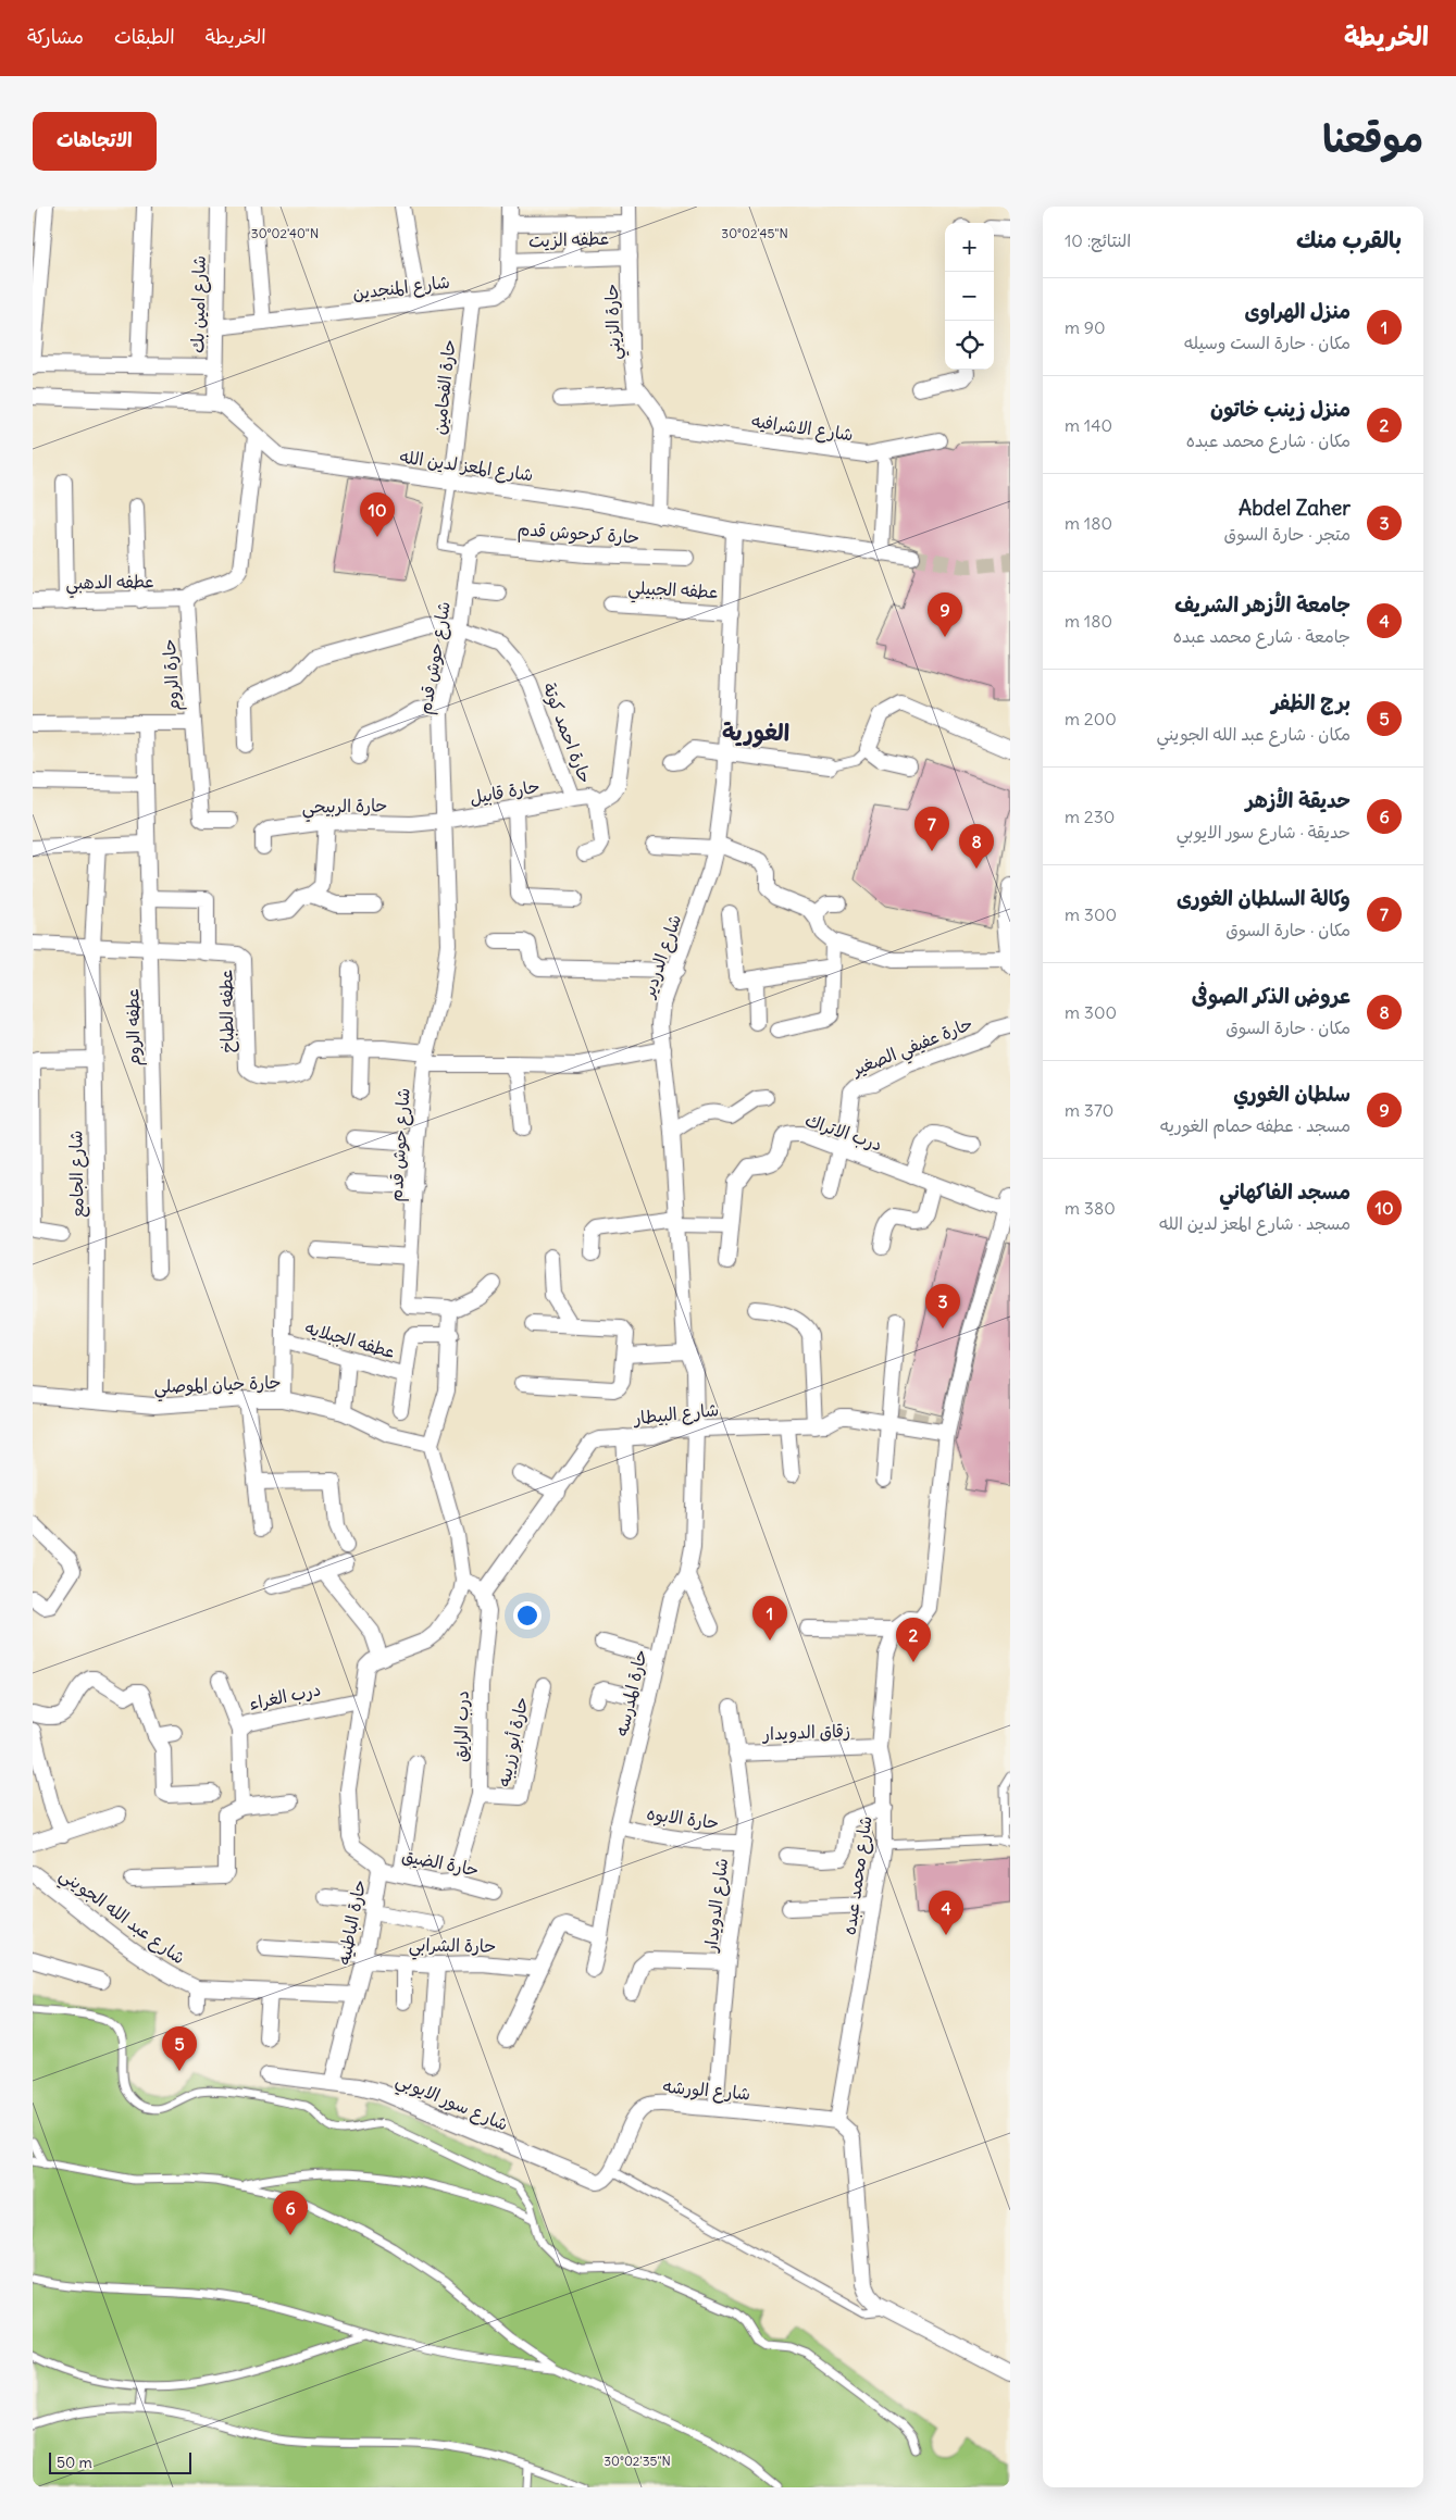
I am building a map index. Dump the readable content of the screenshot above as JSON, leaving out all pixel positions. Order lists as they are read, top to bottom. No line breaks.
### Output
{"streets":{"street":["عطفه الزيت","شارع المنجدين","شارع امين بك","حارة الزيني","حارة الفحامين","شارع الاشرافيه","شارع المعز لدين الله","حارة كرحوش قدم","عطفه الدهبي","عطفه الجبيلي","شارع حوش قدم","حارة الروم","حارة احمد كوتة","حارة قابيل","حارة الربيحي","شارع الدردير","عطفه الطباخ","عطفه الروم","حارة عفيفي الصغير","درب الاتراك","شارع الجامع","عطفه الجبلايه","حارة حيان الموصلي","شارع البيطار","حارة المدرسه","درب الغراء","درب الرايق","زقاق الدويدار","حارة أبو زريبه","حارة الابوه","حارة الضيق","شارع محمد عبده","شارع الدويدار","شارع عبد الله الجويني","حارة الباطنيه","حارة الشرابي","شارع الورشه","شارع سور الايوبي"]},"crossings":[["عطفه الزيت","شارع المنجدين"],["عطفه الزيت","حارة الزيني"],["شارع المنجدين","شارع امين بك"],["شارع المنجدين","حارة الفحامين"],["شارع امين بك","شارع المعز لدين الله"],["حارة الزيني","شارع الاشرافيه"],["حارة الفحامين","شارع المعز لدين الله"],["شارع المعز لدين الله","شارع الدردير"],["حارة كرحوش قدم","شارع حوش قدم"],["عطفه الدهبي","حارة الروم"],["عطفه الجبيلي","شارع الدردير"],["شارع حوش قدم","حارة احمد كوتة"],["شارع حوش قدم","حارة قابيل"],["شارع حوش قدم","حارة الربيحي"],["شارع حوش قدم","عطفه الطباخ"],["حارة الروم","عطفه الروم"],["حارة احمد كوتة","حارة قابيل"],["حارة قابيل","حارة الربيحي"],["شارع الدردير","عطفه الطباخ"],["شارع الدردير","شارع البيطار"],["شارع الدردير","حارة المدرسه"],["حارة عفيفي الصغير","درب الاتراك"],["شارع الجامع","حارة حيان الموصلي"],["شارع البيطار","حارة المدرسه"],["شارع البيطار","درب الرايق"],["حارة المدرسه","حارة الابوه"],["درب الغراء","حارة الباطنيه"],["درب الرايق","حارة أبو زريبه"],["درب الرايق","حارة الضيق"],["زقاق الدويدار","شارع محمد عبده"],["زقاق الدويدار","شارع الدويدار"],["حارة الابوه","شارع الدويدار"],["حارة الضيق","حارة الباطنيه"],["شارع محمد عبده","شارع الورشه"],["شارع الدويدار","شارع الورشه"],["شارع عبد الله الجويني","حارة الباطنيه"],["حارة الباطنيه","حارة الشرابي"],["حارة الباطنيه","شارع سور الايوبي"],["شارع الورشه","شارع سور الايوبي"]],"districts":["الغورية"],"scale_bar":"50 m","page":{"header":"الخريطة","nav":["الخريطة","الطبقات","مشاركة"],"title":"موقعنا","buttons":"الاتجاهات","heading":["بالقرب منك","النتائج: 10"],"map_buttons":["+","−"],"list":[{"mark":"1","name":"منزل الهراوى","note":"مكان · حارة الست وسيله","value":"90 m"},{"mark":"2","name":"منزل زينب خاتون","note":"مكان · شارع محمد عبده","value":"140 m"},{"mark":"3","name":"Abdel Zaher","note":"متجر · حارة السوق","value":"180 m"},{"mark":"4","name":"جامعة الأزهر الشريف","note":"جامعة · شارع محمد عبده","value":"180 m"},{"mark":"5","name":"برج الظفر","note":"مكان · شارع عبد الله الجويني","value":"200 m"},{"mark":"6","name":"حديقة الأزهر","note":"حديقة · شارع سور الايوبي","value":"230 m"},{"mark":"7","name":"وكالة السلطان الغورى","note":"مكان · حارة السوق","value":"300 m"},{"mark":"8","name":"عروض الذكر الصوفى","note":"مكان · حارة السوق","value":"300 m"},{"mark":"9","name":"سلطان الغوري","note":"مسجد · عطفه حمام الغوريه","value":"370 m"},{"mark":"10","name":"مسجد الفاكهاني","note":"مسجد · شارع المعز لدين الله","value":"380 m"}],"pins":["10","9","7","8","3","1","2","4","5","6"],"scale":"50 m"},"coordinates":["30°02'45\"N","30°02'40\"N","30°02'35\"N"]}
